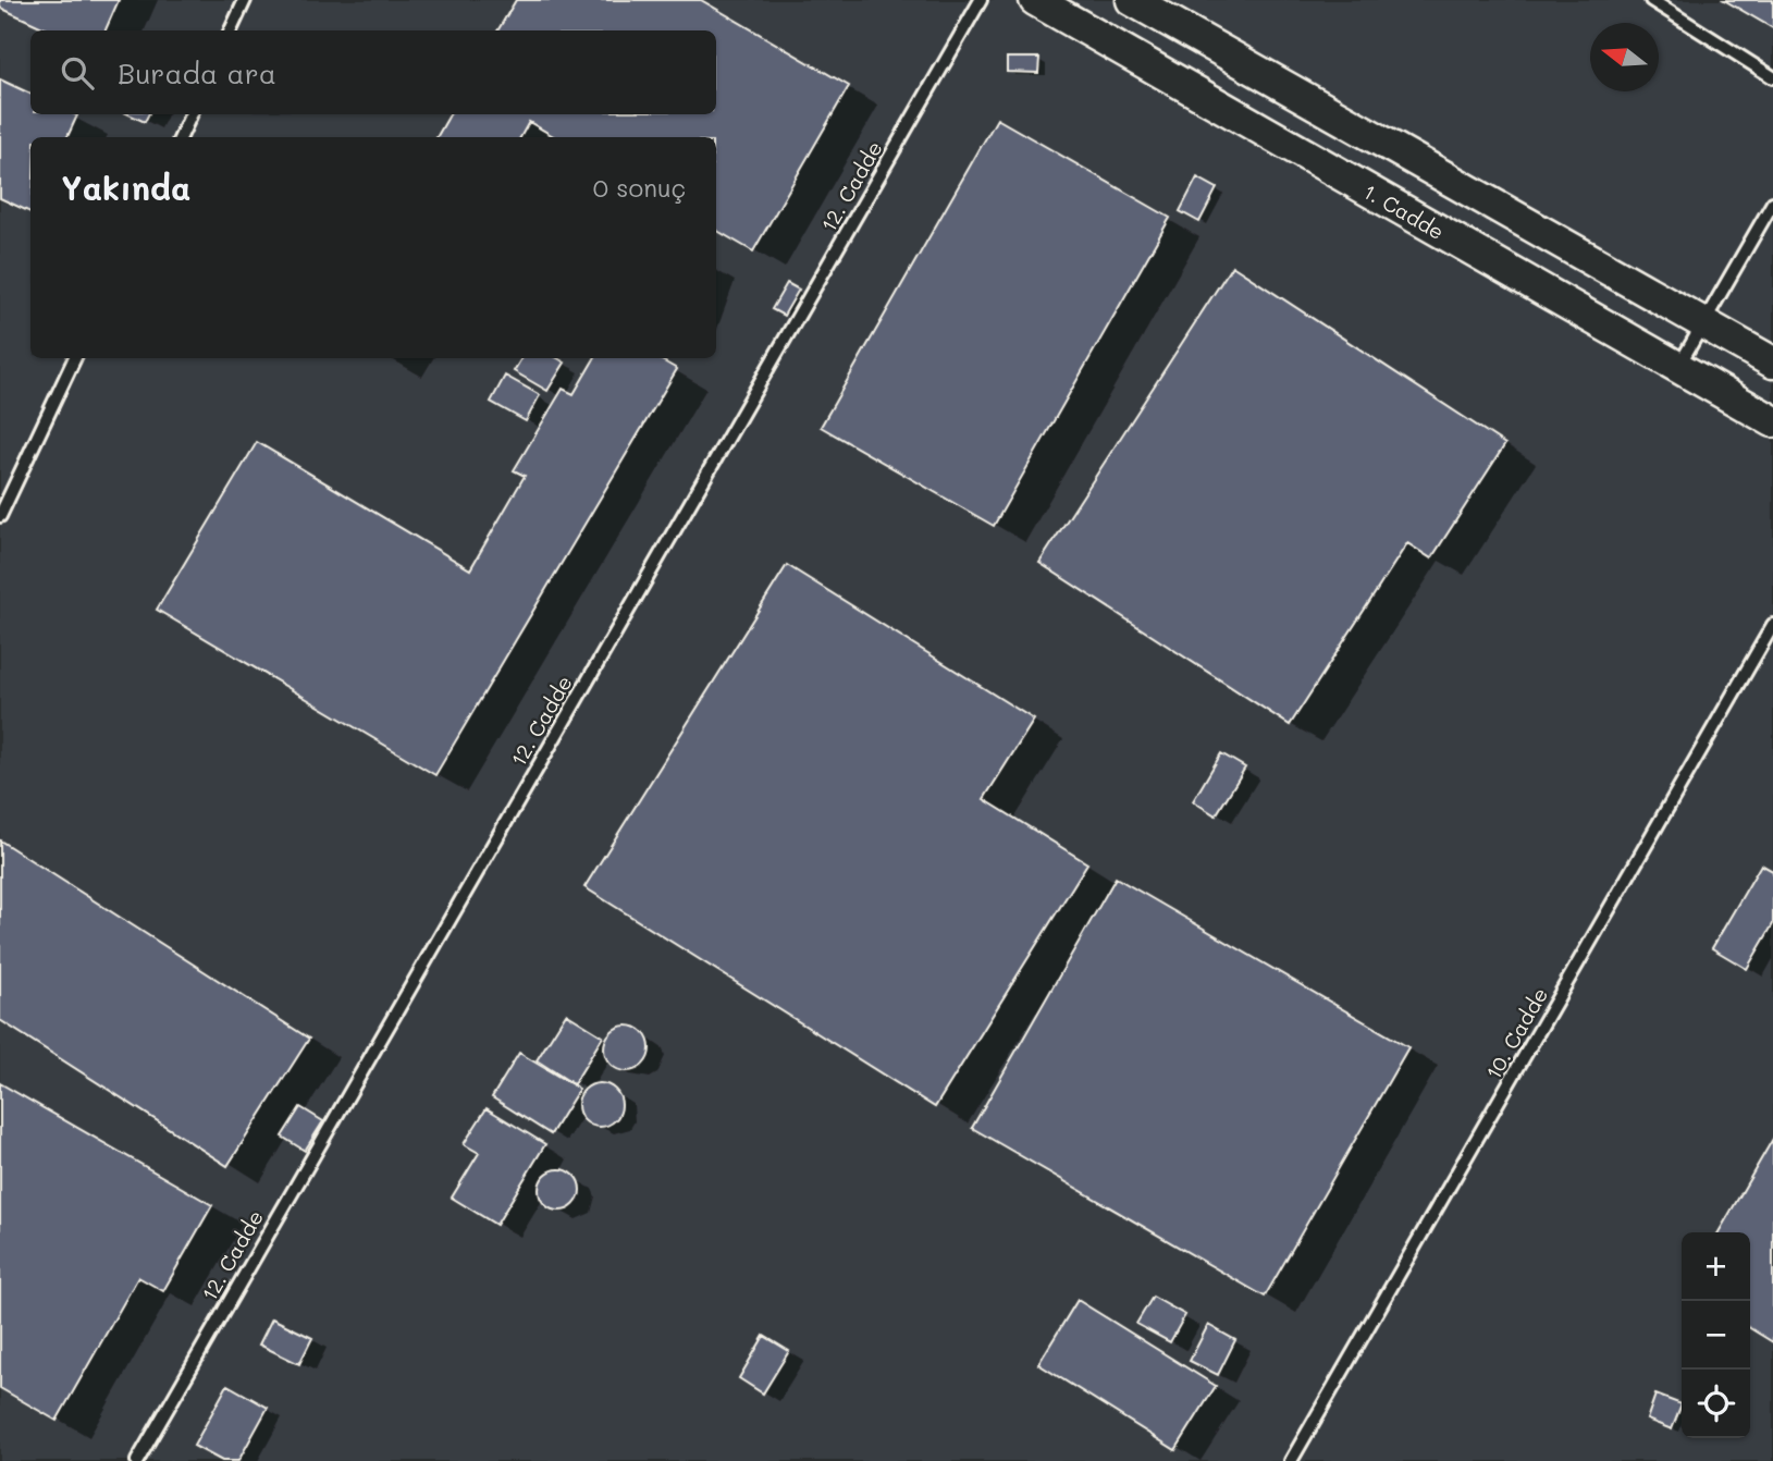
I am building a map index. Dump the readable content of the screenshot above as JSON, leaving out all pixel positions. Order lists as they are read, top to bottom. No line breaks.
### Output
{"streets":{"street":["1. Cadde"],"lane":["12. Cadde","10. Cadde"]},"north":"left","page":{"search":"Burada ara","heading":["Yakında","0 sonuç"],"map_buttons":["+","−"]}}
